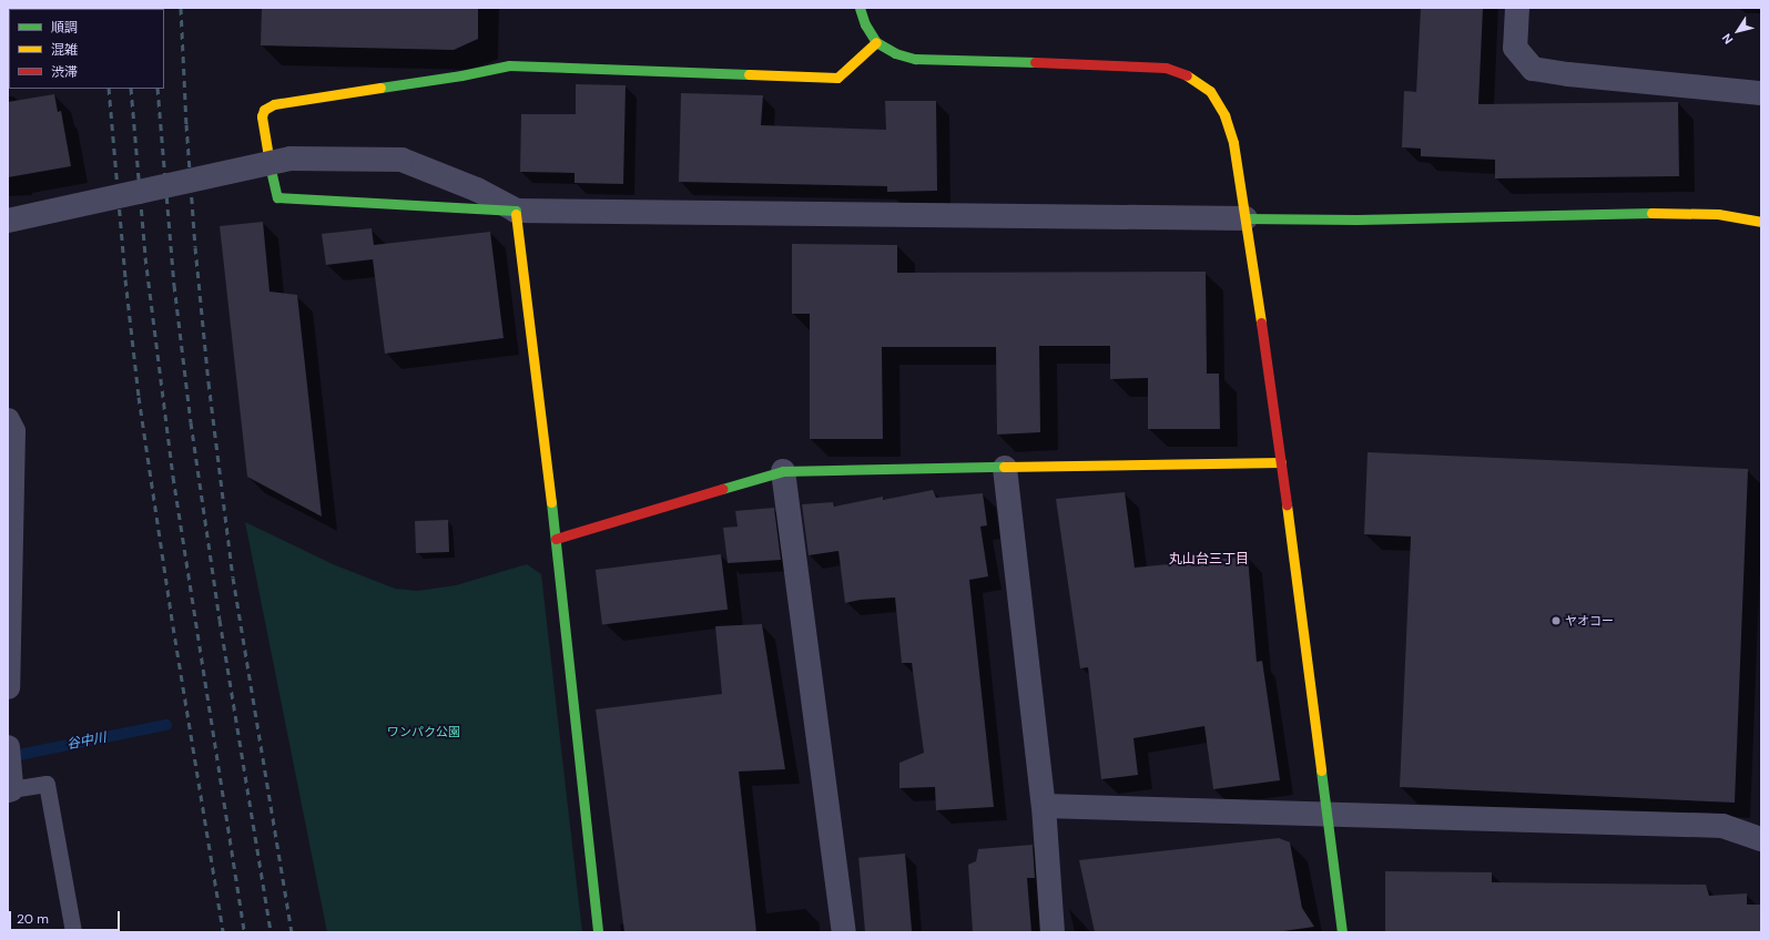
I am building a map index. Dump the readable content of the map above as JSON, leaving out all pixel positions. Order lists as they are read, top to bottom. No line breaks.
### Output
{"districts":["丸山台三丁目"],"water":["谷中川"],"parks":["ワンパク公園"],"places":["ヤオコー"],"legend":["順調","混雑","渋滞"],"scale_bar":"20 m","north":"bottom left"}
